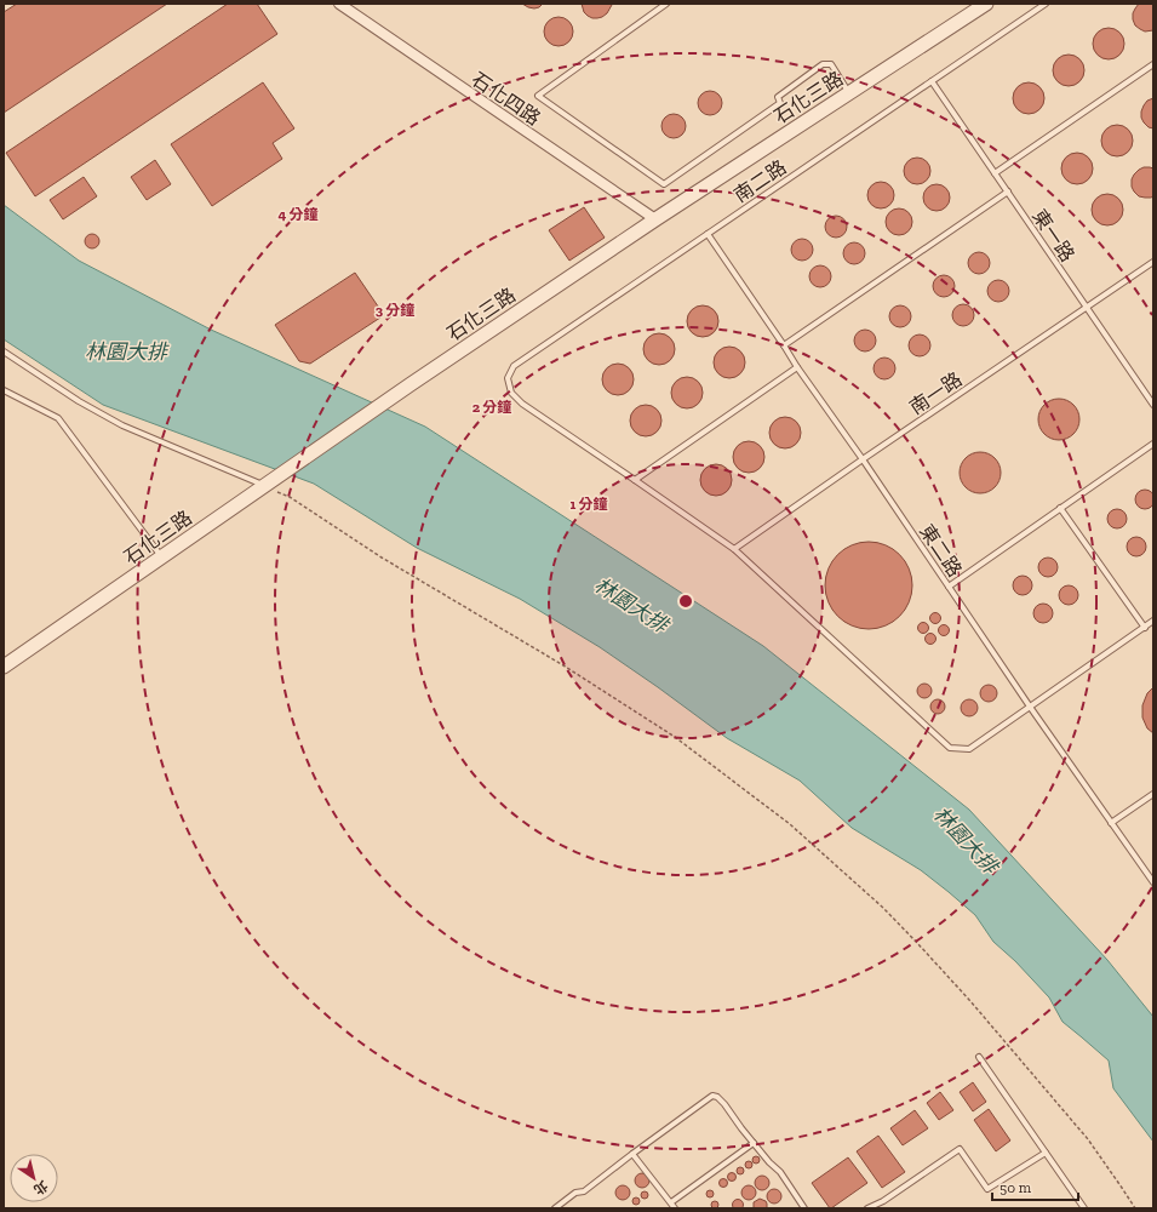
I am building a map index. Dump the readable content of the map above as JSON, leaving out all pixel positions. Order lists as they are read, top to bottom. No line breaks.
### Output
{"streets":{"street":["石化三路","石化四路"],"lane":["南二路","東一路","南一路","東二路"]},"crossings":[["石化三路","石化四路"],["南二路","東一路"],["南二路","東二路"],["東一路","南一路"],["南一路","東二路"]],"water":["林園大排"],"scale_bar":"50 m","north":"bottom right","rings":["4 分鐘","3 分鐘","2 分鐘","1 分鐘"]}
